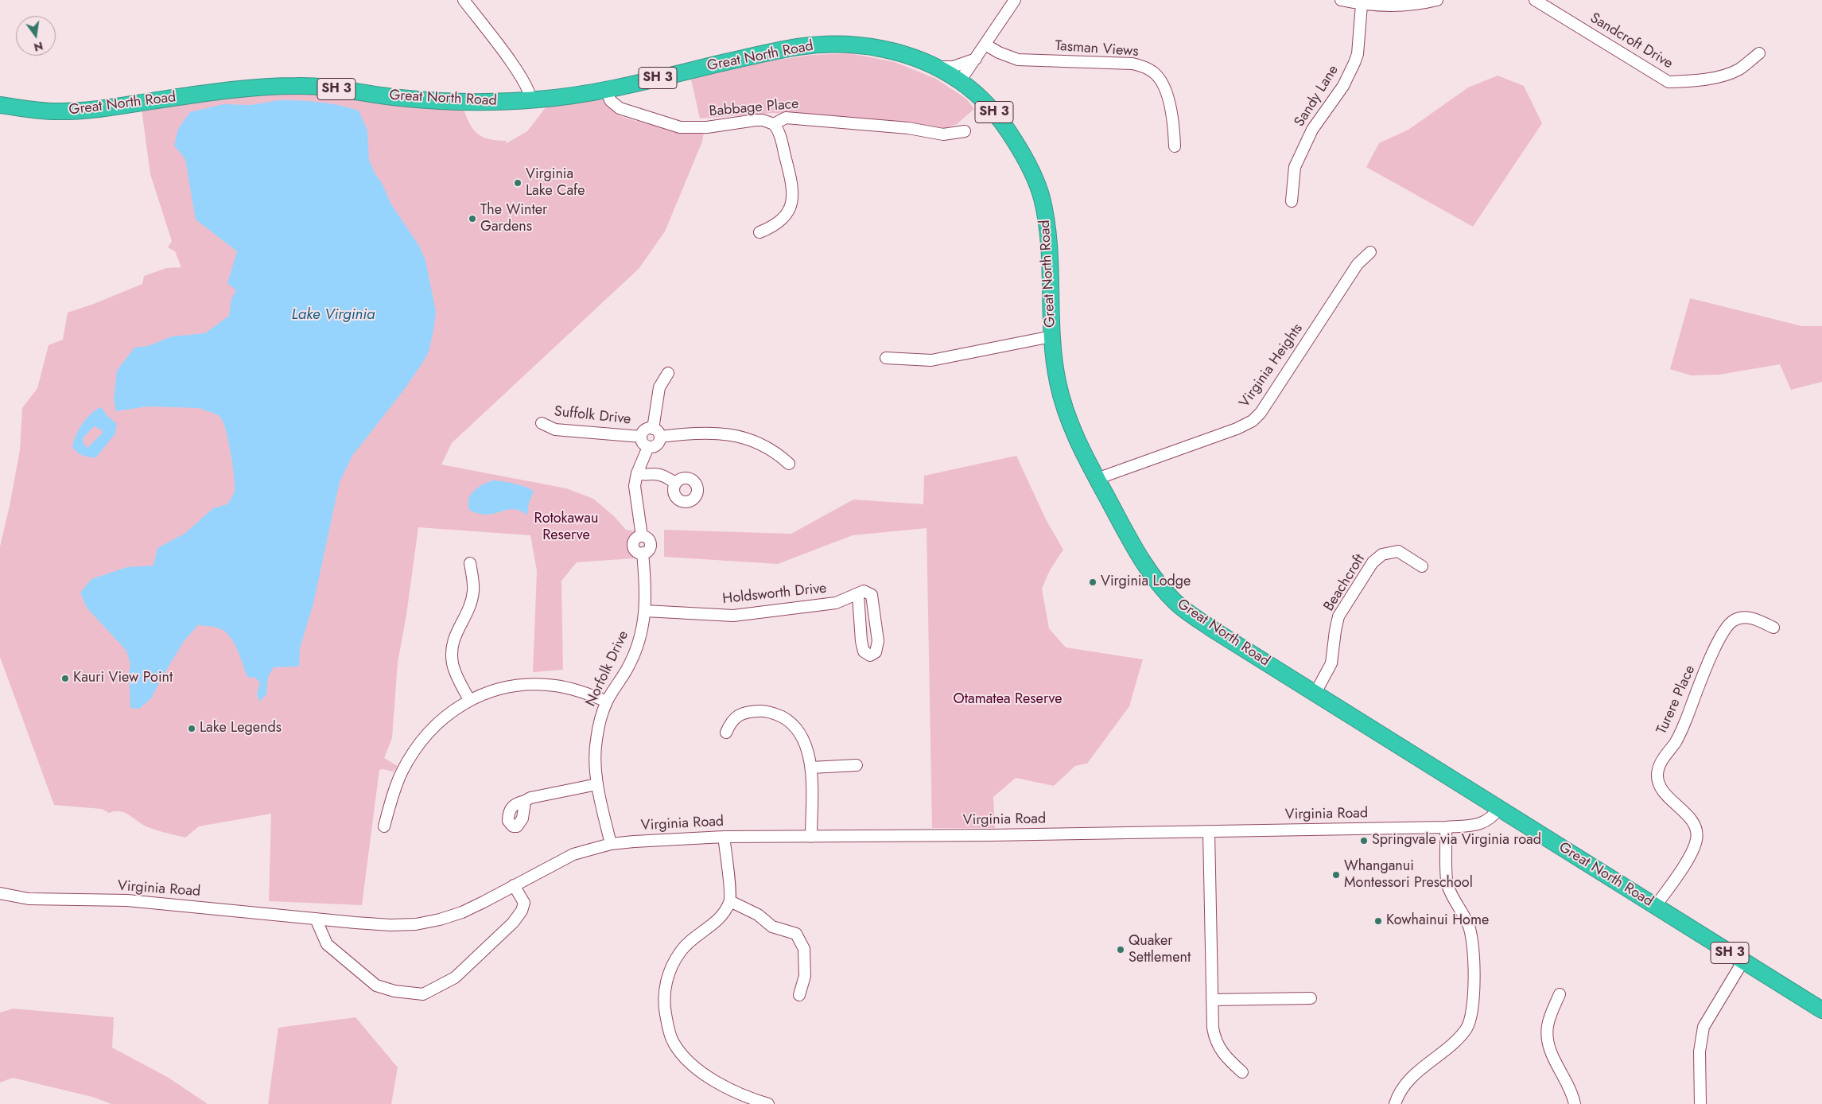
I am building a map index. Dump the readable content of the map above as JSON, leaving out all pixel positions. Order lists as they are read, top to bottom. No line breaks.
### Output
{"streets":{"highway":["Great North Road","SH 3"],"street":["Sandcroft Drive","Tasman Views","Sandy Lane","Babbage Place","Virginia Heights","Suffolk Drive","Beachcroft","Holdsworth Drive","Norfolk Drive","Turere Place","Virginia Road"]},"crossings":[["Great North Road","Babbage Place"],["Great North Road","Virginia Heights"],["Great North Road","Beachcroft"],["Great North Road","Turere Place"],["Great North Road","Virginia Road"],["Suffolk Drive","Norfolk Drive"],["Holdsworth Drive","Norfolk Drive"],["Norfolk Drive","Virginia Road"]],"water":["Lake Virginia"],"parks":["Rotokawau Reserve","Otamatea Reserve"],"places":["Virginia Lake Cafe","The Winter Gardens","Virginia Lodge","Kauri View Point","Lake Legends","Springvale via Virginia road","Whanganui Montessori Preschool","Kowhainui Home","Quaker Settlement"],"north":"bottom"}
